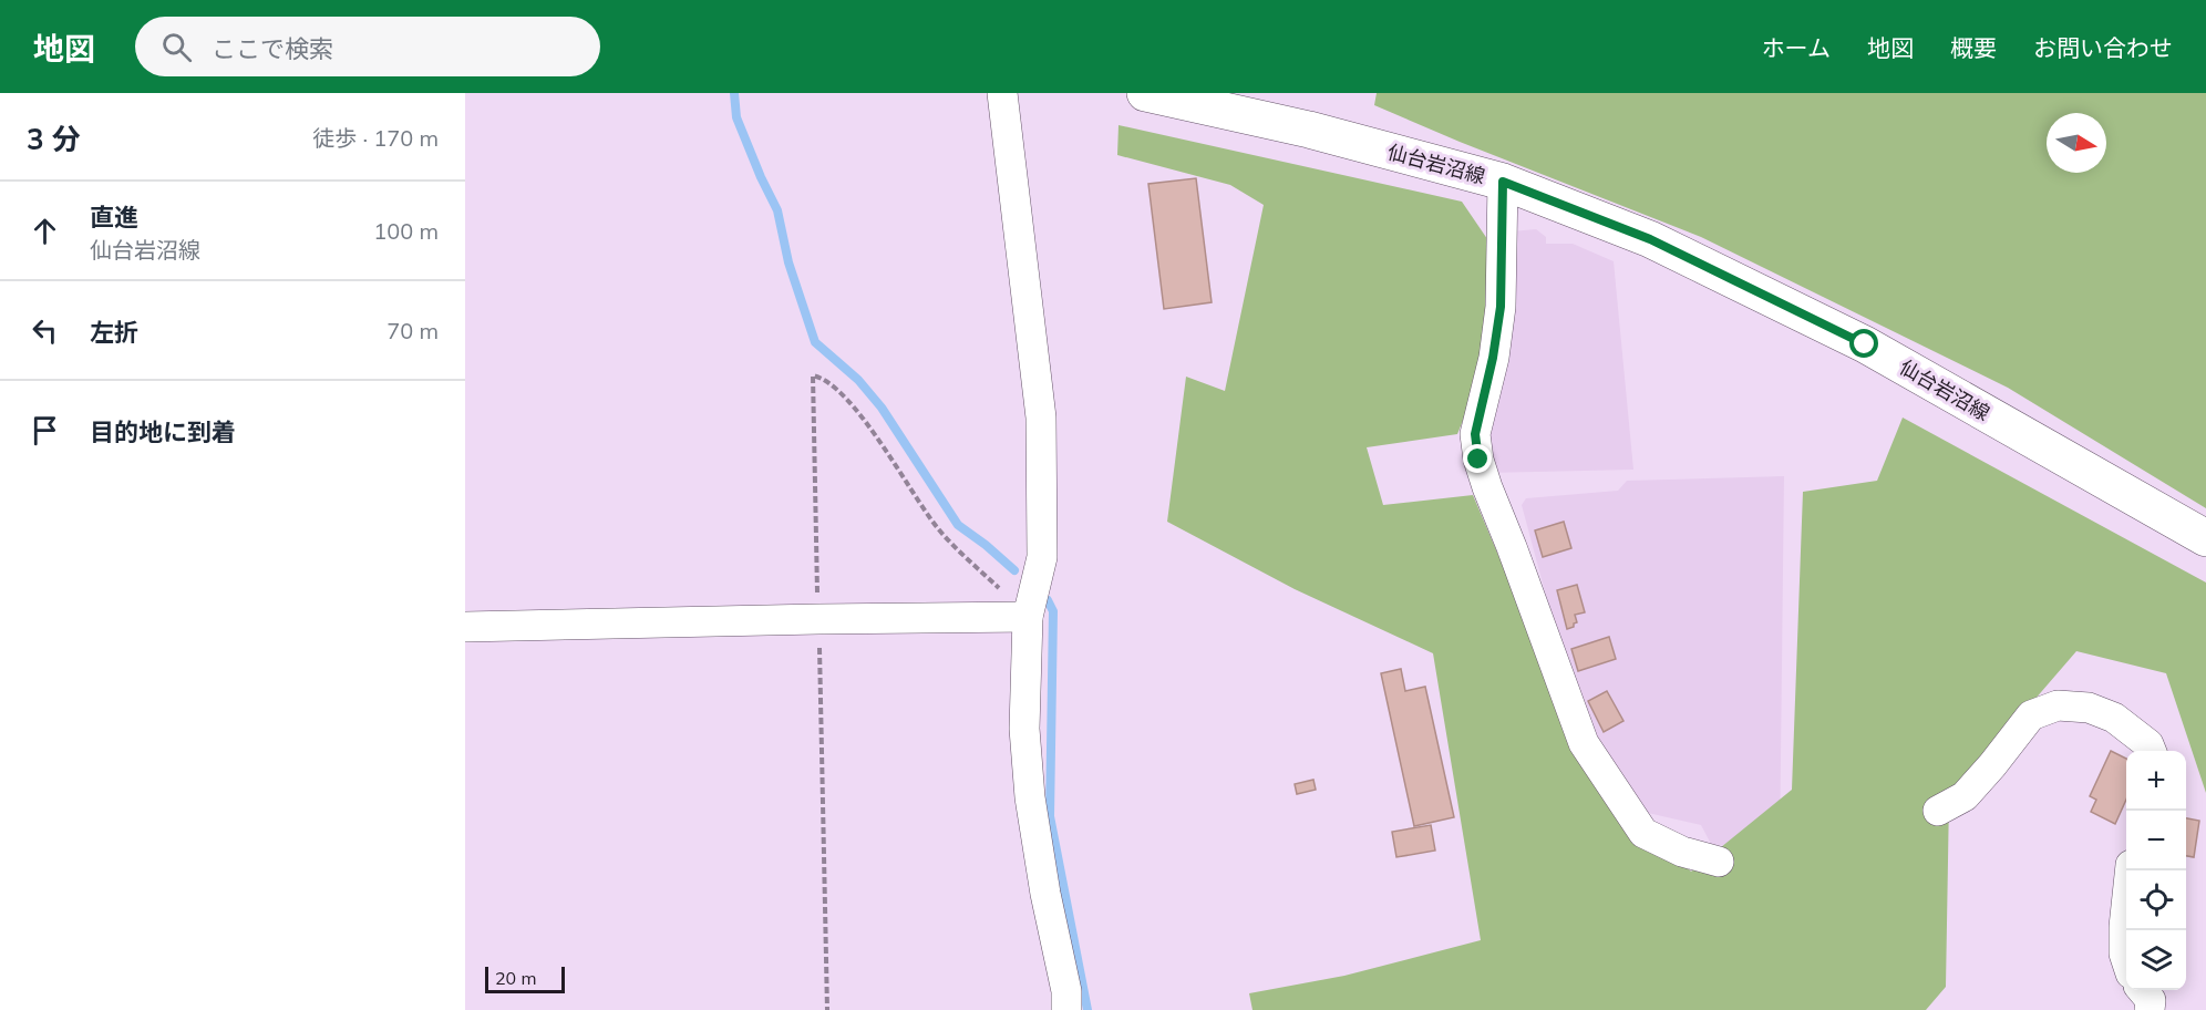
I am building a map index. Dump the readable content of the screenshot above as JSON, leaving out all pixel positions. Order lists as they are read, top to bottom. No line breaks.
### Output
{"streets":{"main road":["仙台岩沼線"]},"scale_bar":"20 m","north":"right","page":{"header":"地図","search":"ここで検索","nav":["ホーム","地図","概要","お問い合わせ"],"heading":["3 分","徒歩 · 170 m"],"list":[["直進","仙台岩沼線","100 m"],["左折","70 m"],"目的地に到着"],"map_buttons":["+","−"],"scale":"20 m"}}
